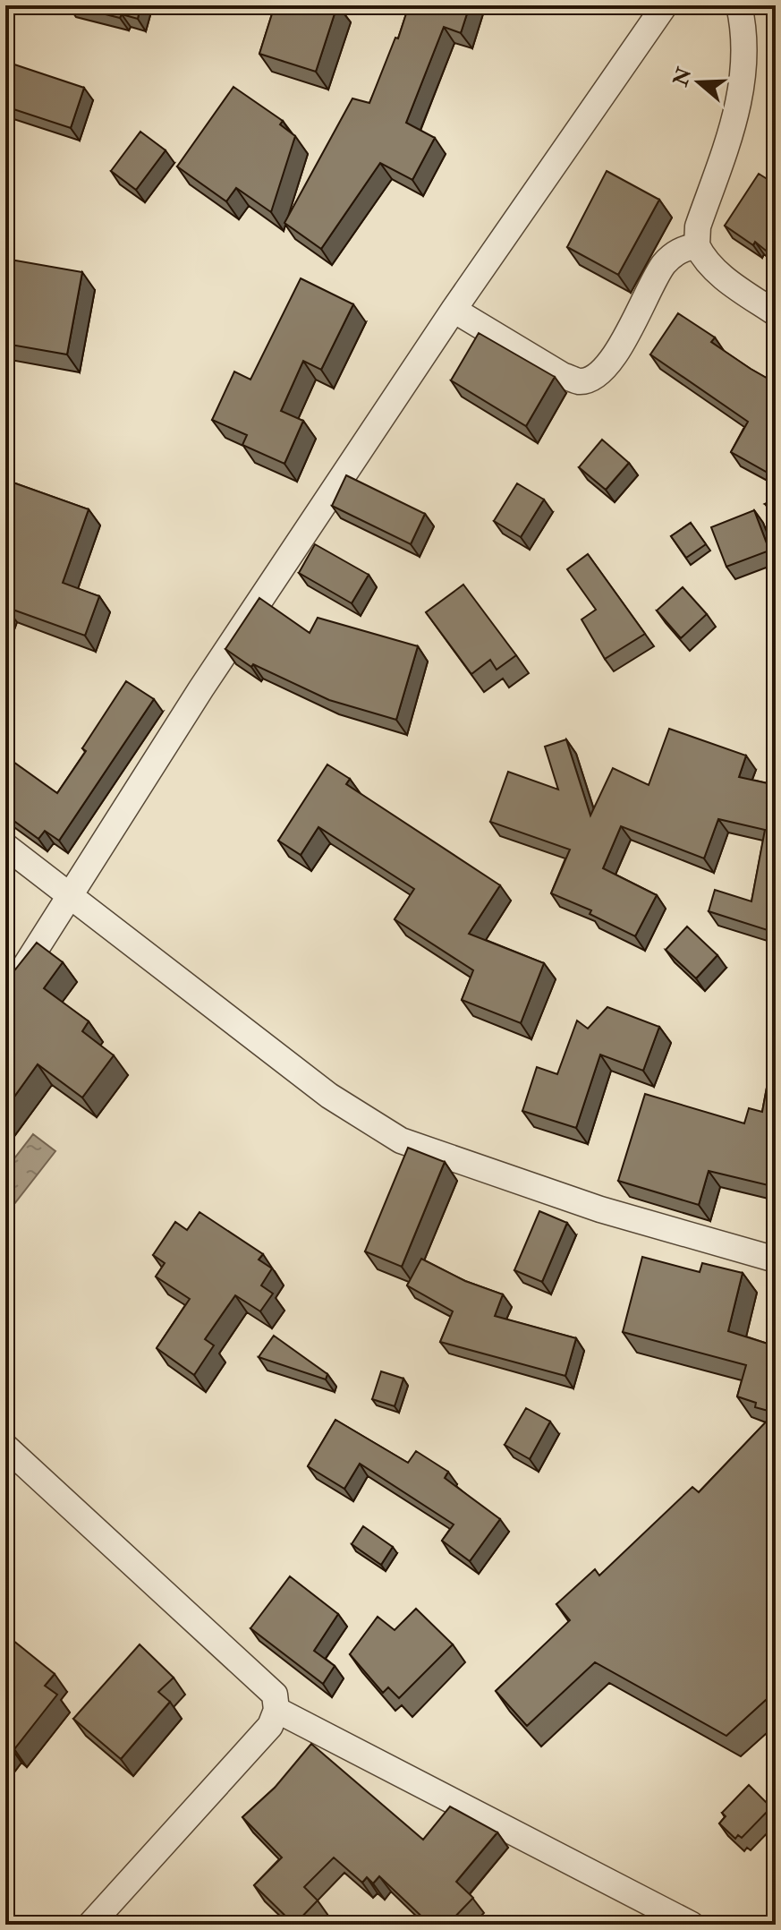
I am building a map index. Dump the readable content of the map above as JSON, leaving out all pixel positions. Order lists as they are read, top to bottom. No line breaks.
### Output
{"north":"left"}
